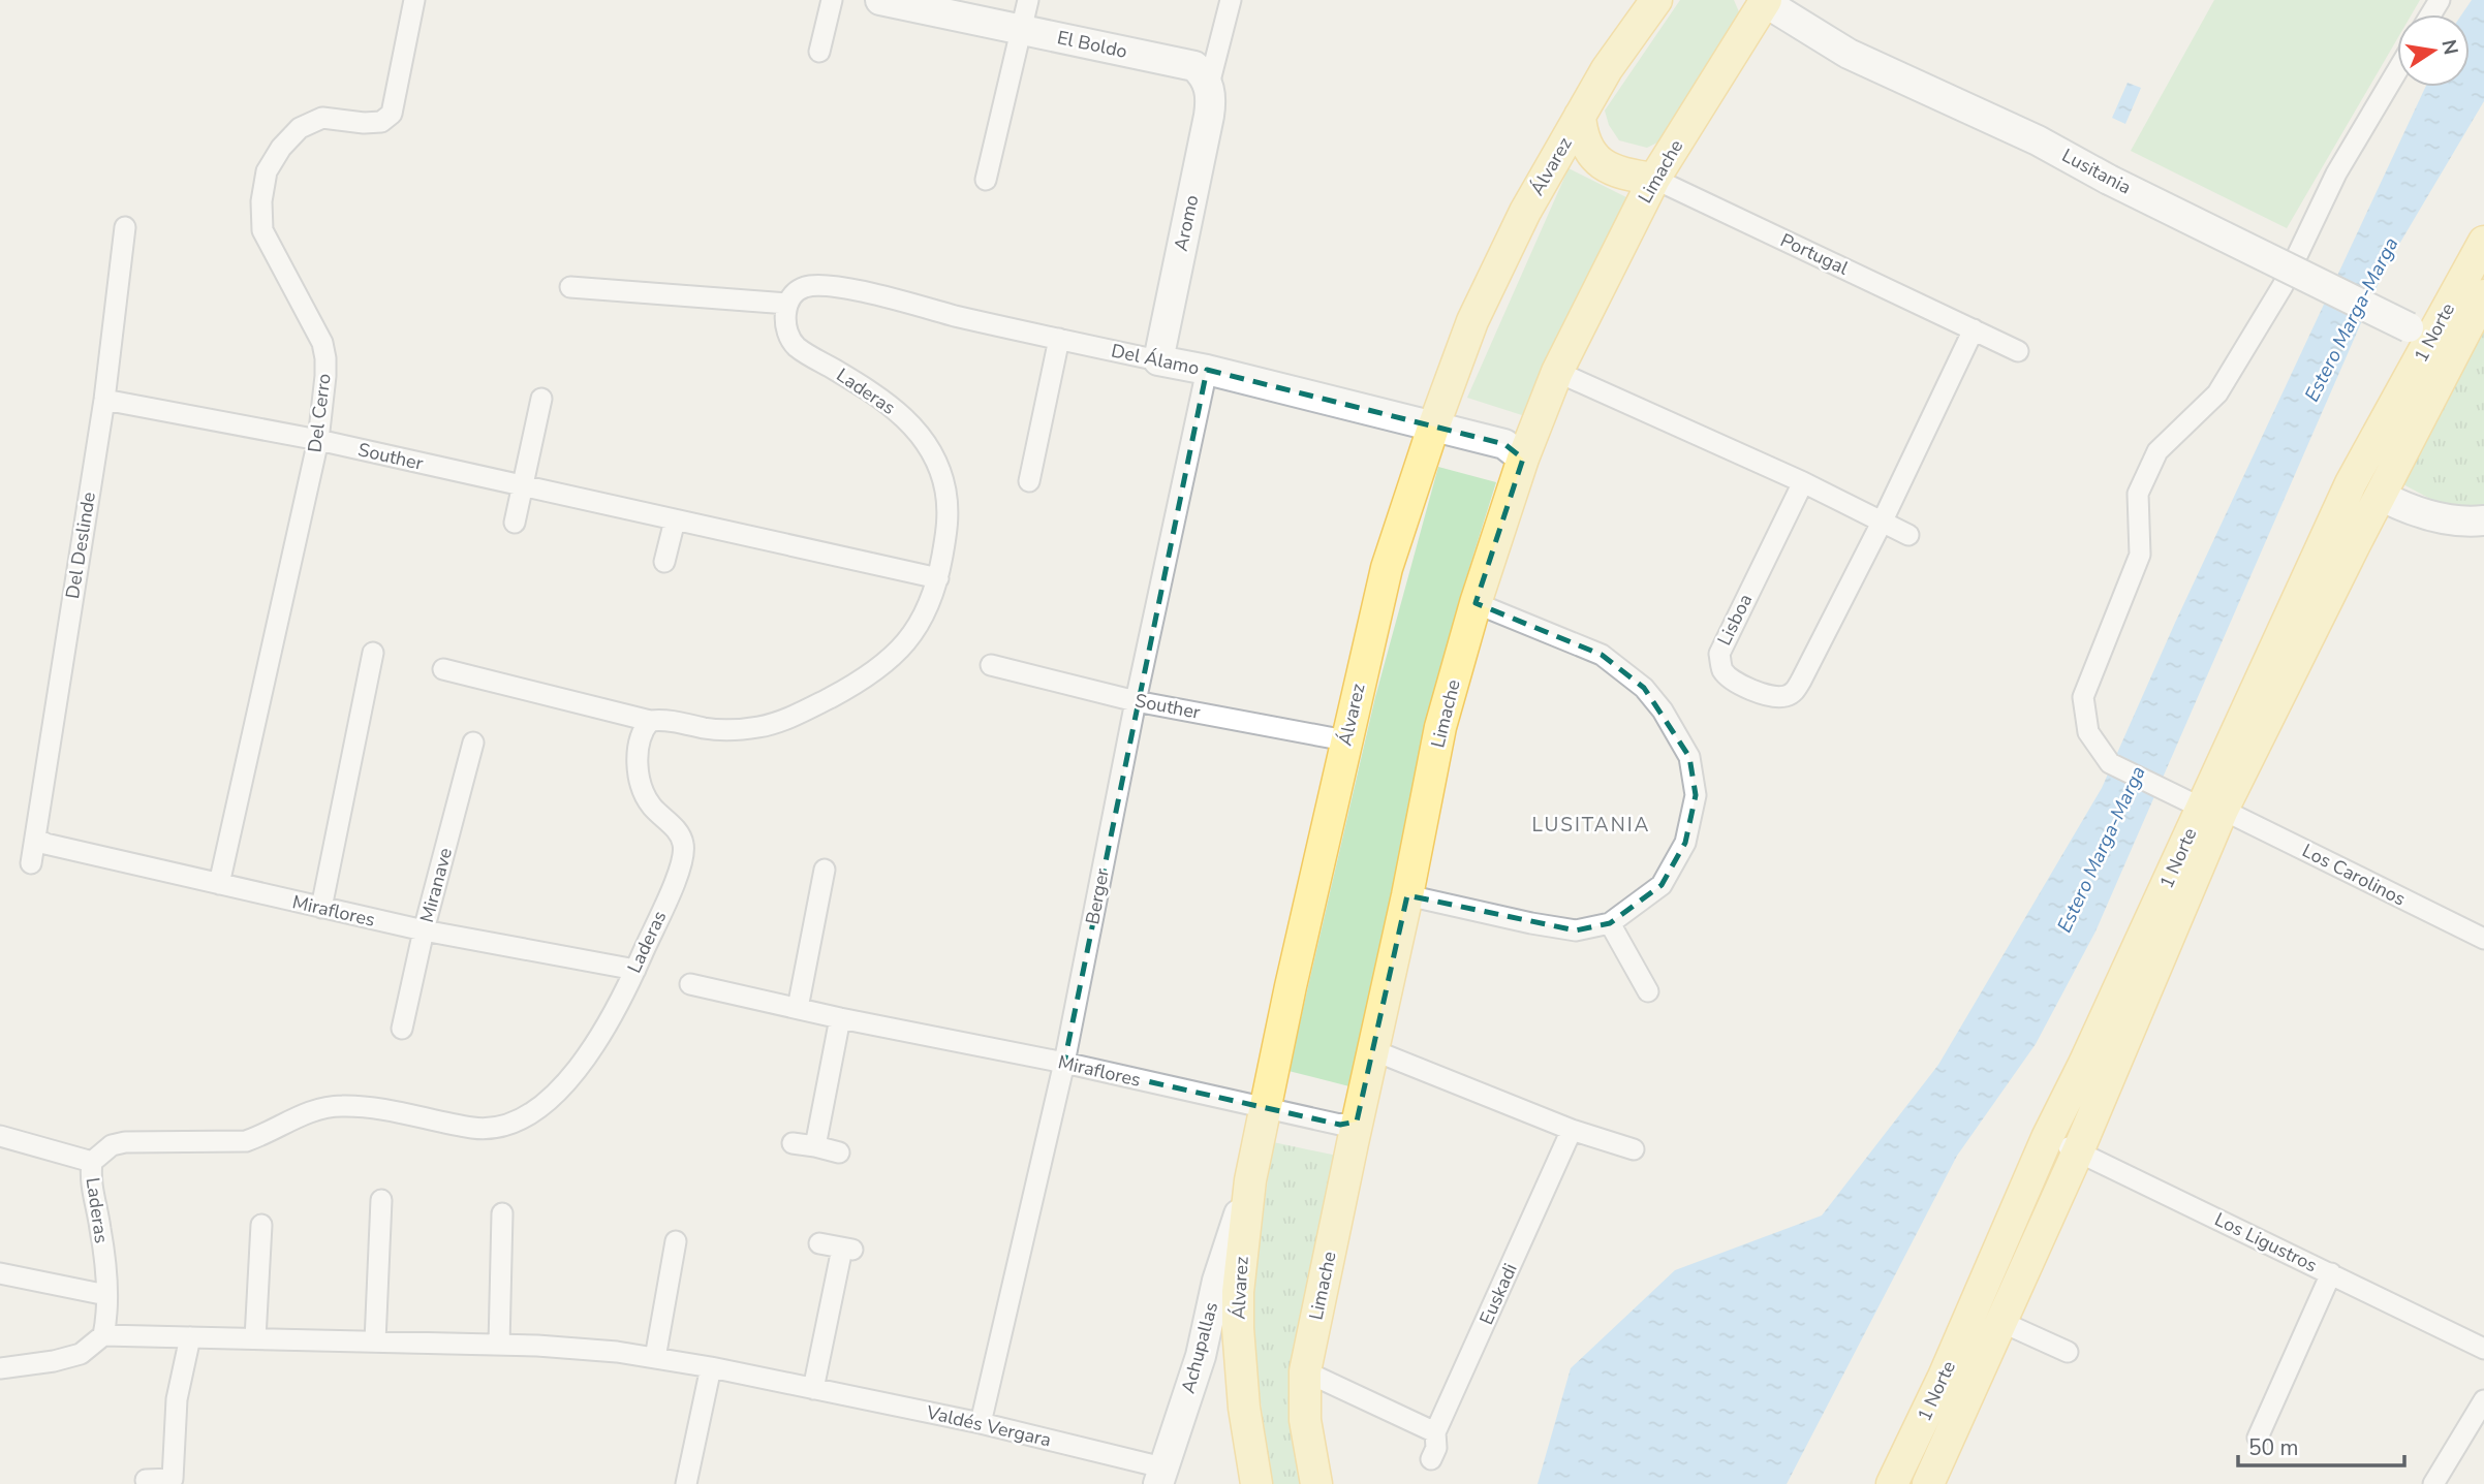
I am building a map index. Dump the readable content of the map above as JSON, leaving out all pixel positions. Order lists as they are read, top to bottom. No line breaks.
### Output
{"streets":{"main road":["Álvarez","Limache","1 Norte"],"street":["El Boldo","Lusitania","Aromo","Portugal","Del Álamo","Laderas","Del Cerro","Souther","Del Deslinde","Lisboa","Los Carolinos","Miranave","Berger","Miraflores","Los Ligustros","Euskadi","Achupallas","Valdés Vergara"]},"crossings":[["El Boldo","Aromo"],["Álvarez","Del Álamo"],["Álvarez","Souther"],["Álvarez","Miraflores"],["Álvarez","Achupallas"],["Limache","Lusitania"],["Limache","Portugal"],["Limache","Del Álamo"],["Limache","Miraflores"],["Lusitania","1 Norte"],["Aromo","Del Álamo"],["1 Norte","Los Carolinos"],["1 Norte","Los Ligustros"],["Del Álamo","Laderas"],["Del Álamo","Berger"],["Laderas","Souther"],["Laderas","Miraflores"],["Laderas","Valdés Vergara"],["Del Cerro","Souther"],["Del Cerro","Miraflores"],["Souther","Del Deslinde"],["Souther","Berger"],["Del Deslinde","Miraflores"],["Miranave","Miraflores"],["Berger","Miraflores"],["Berger","Valdés Vergara"],["Achupallas","Valdés Vergara"]],"districts":["LUSITANIA"],"water":["Estero Marga-Marga"],"scale_bar":"50 m","north":"right"}
